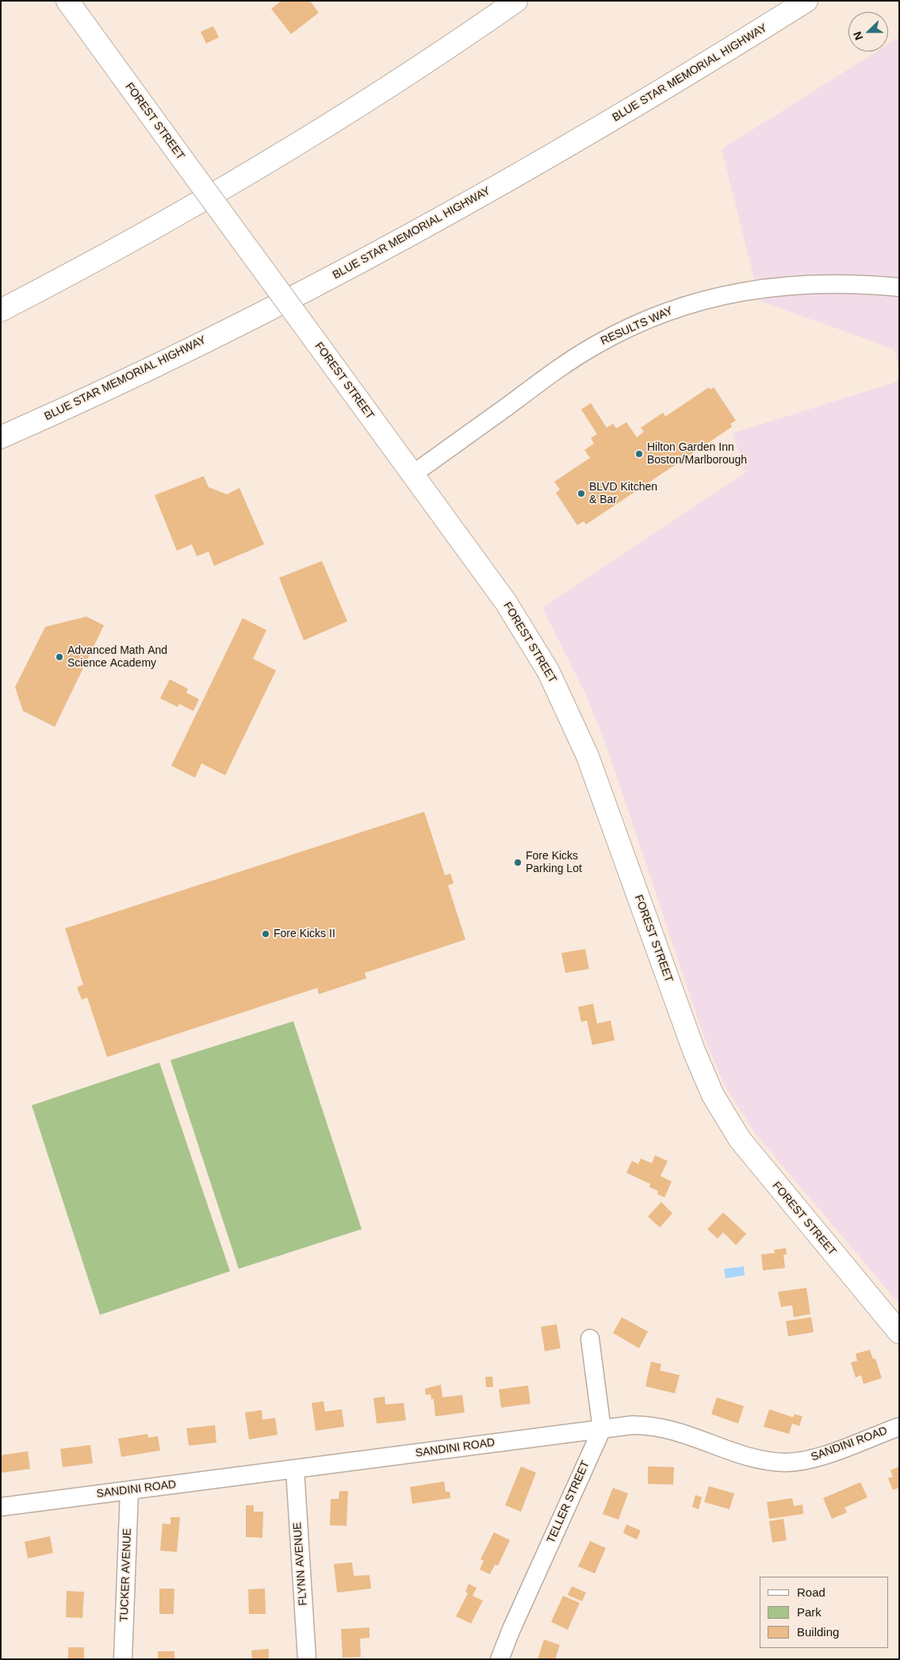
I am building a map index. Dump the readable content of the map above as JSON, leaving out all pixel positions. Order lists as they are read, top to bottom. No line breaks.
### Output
{"streets":{"main road":["BLUE STAR MEMORIAL HIGHWAY","FOREST STREET"],"street":["RESULTS WAY","SANDINI ROAD","TELLER STREET","FLYNN AVENUE","TUCKER AVENUE"]},"crossings":[["FOREST STREET","RESULTS WAY"],["SANDINI ROAD","TELLER STREET"],["SANDINI ROAD","FLYNN AVENUE"],["SANDINI ROAD","TUCKER AVENUE"]],"places":["Hilton Garden Inn Boston/Marlborough","BLVD Kitchen & Bar","Advanced Math And Science Academy","Fore Kicks Parking Lot","Fore Kicks II"],"legend":["Road","Park","Building"],"north":"left"}
